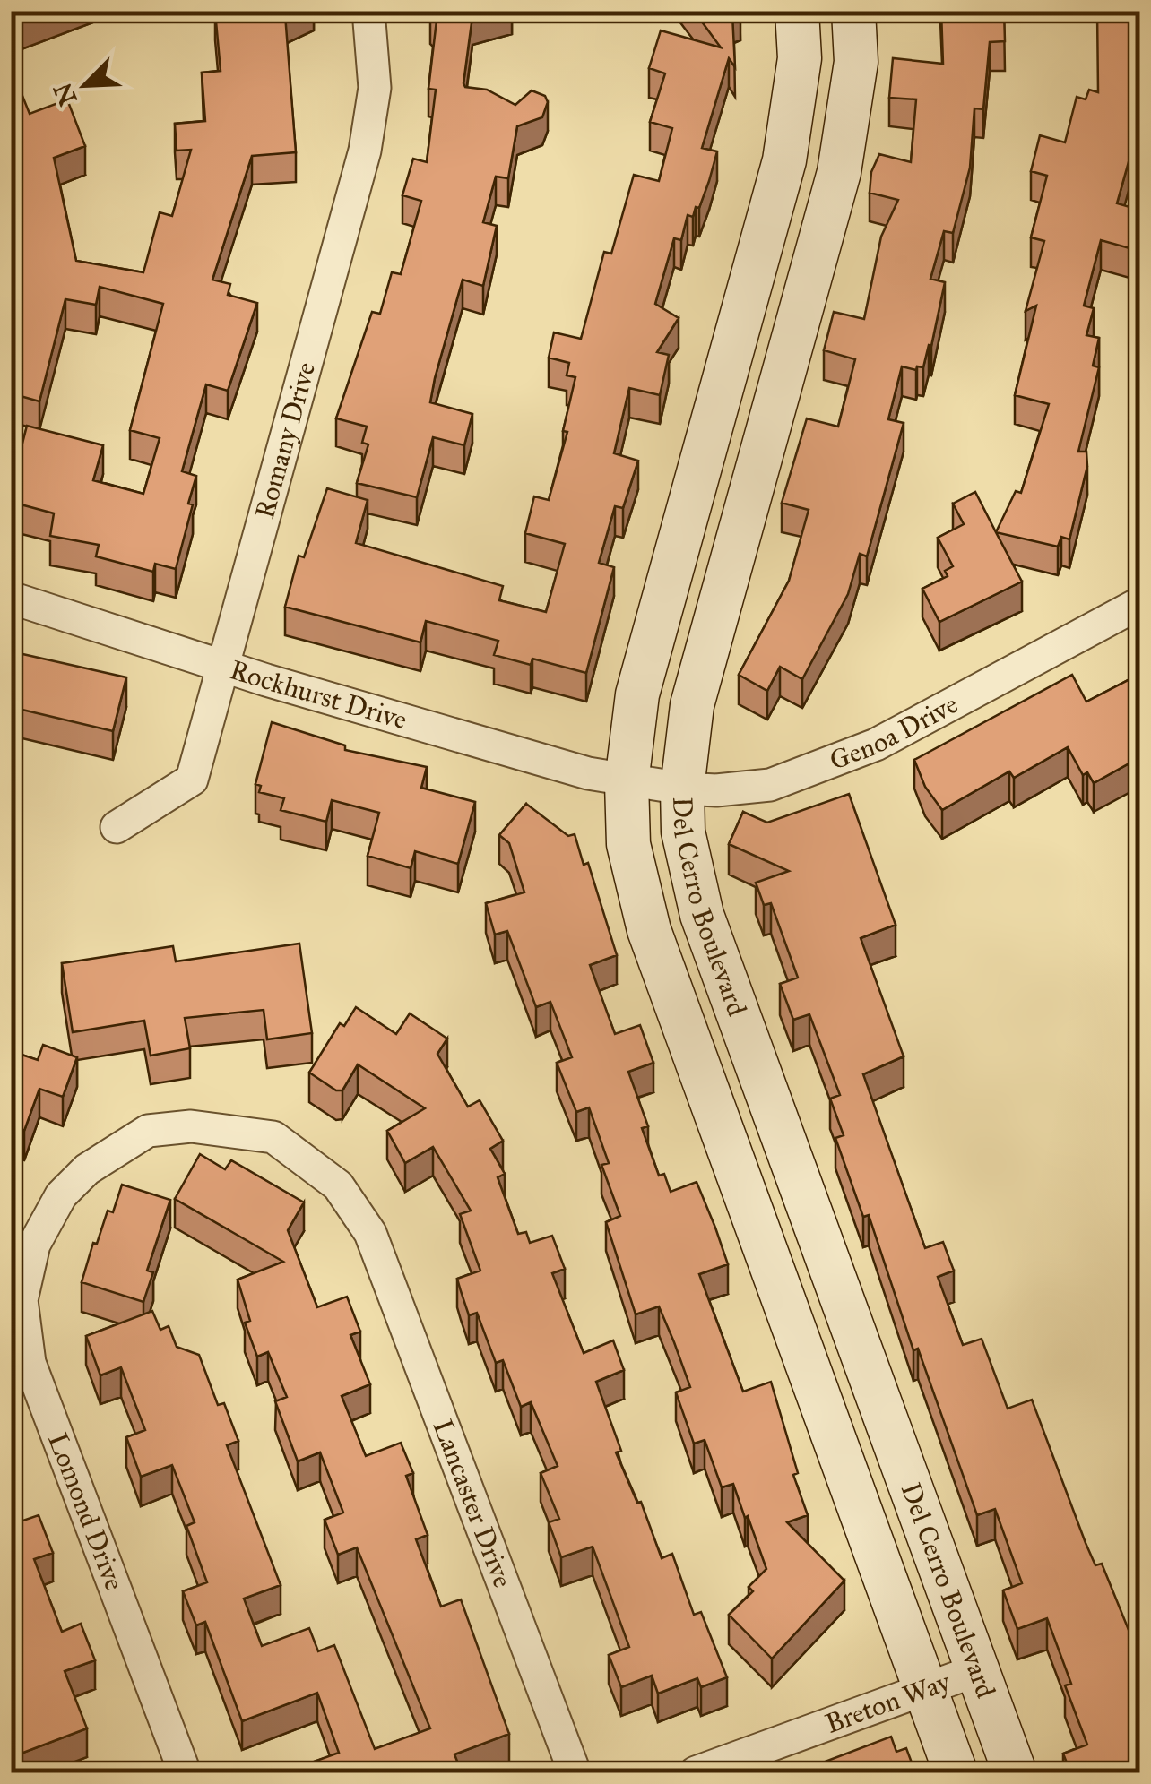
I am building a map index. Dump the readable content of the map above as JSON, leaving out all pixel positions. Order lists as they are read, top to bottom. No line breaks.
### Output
{"streets":{"street":["Romany Drive","Rockhurst Drive","Genoa Drive","Del Cerro Boulevard","Lancaster Drive","Lomond Drive","Breton Way"]},"crossings":[["Romany Drive","Rockhurst Drive"],["Rockhurst Drive","Genoa Drive"],["Rockhurst Drive","Del Cerro Boulevard"],["Genoa Drive","Del Cerro Boulevard"],["Del Cerro Boulevard","Breton Way"],["Lancaster Drive","Lomond Drive"]],"north":"bottom left"}
